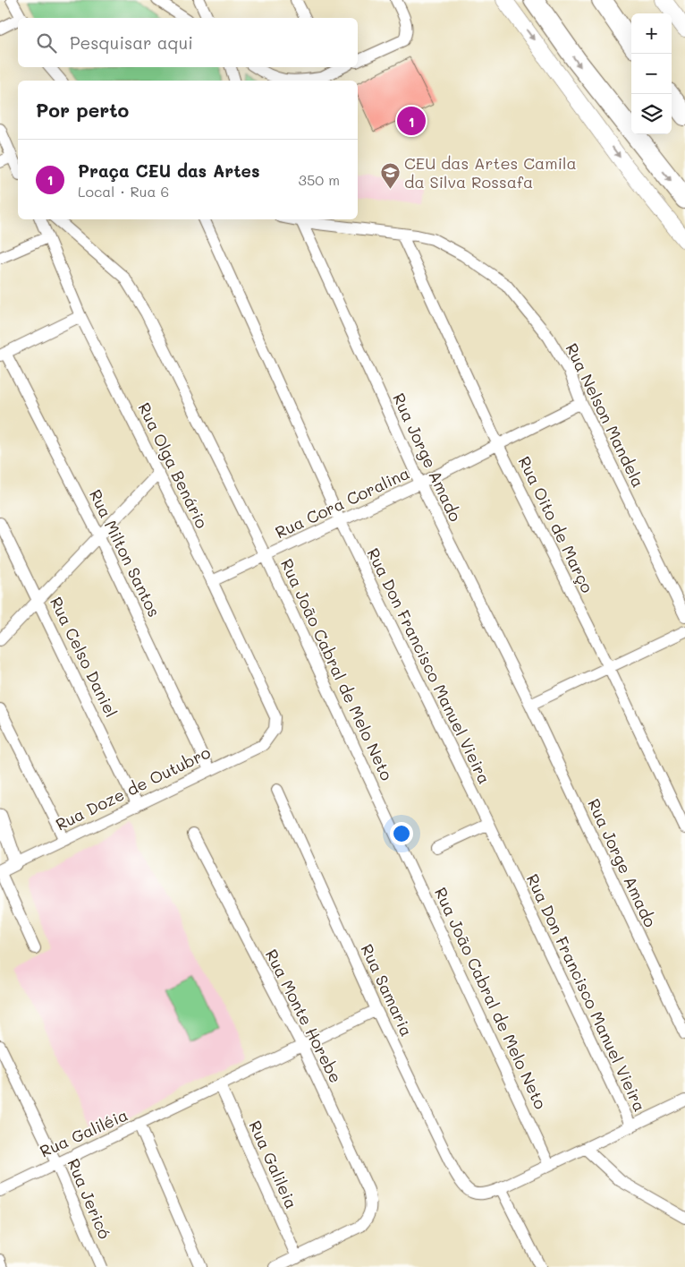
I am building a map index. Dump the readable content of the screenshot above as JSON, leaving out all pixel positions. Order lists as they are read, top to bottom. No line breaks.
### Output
{"streets":{"street":["Rua Nelson Mandela","Rua Jorge Amado","Rua Olga Benário","Rua Cora Coralina","Rua Oito de Março","Rua Milton Santos","Rua Celso Daniel","Rua Don Francisco Manuel Vieira","Rua João Cabral de Melo Neto","Rua Doze de Outubro","Rua Samaria","Rua Monte Horebe","Rua Galiléia","Rua Galileia","Rua Jericó"]},"crossings":[["Rua Nelson Mandela","Rua Jorge Amado"],["Rua Nelson Mandela","Rua Cora Coralina"],["Rua Nelson Mandela","Rua Oito de Março"],["Rua Jorge Amado","Rua Cora Coralina"],["Rua Olga Benário","Rua Cora Coralina"],["Rua Olga Benário","Rua Doze de Outubro"],["Rua Cora Coralina","Rua Oito de Março"],["Rua Cora Coralina","Rua Don Francisco Manuel Vieira"],["Rua Cora Coralina","Rua João Cabral de Melo Neto"],["Rua Milton Santos","Rua Doze de Outubro"],["Rua Celso Daniel","Rua Doze de Outubro"],["Rua Monte Horebe","Rua Galileia"],["Rua Galiléia","Rua Jericó"]],"places":{"school or university":["CEU das Artes Camila da Silva Rossafa"]},"page":{"map_buttons":["+","−"],"search":"Pesquisar aqui","heading":"Por perto","pins":"1","list":[{"mark":"1","name":"Praça CEU das Artes","note":"Local · Rua 6","value":"350 m"}]}}
